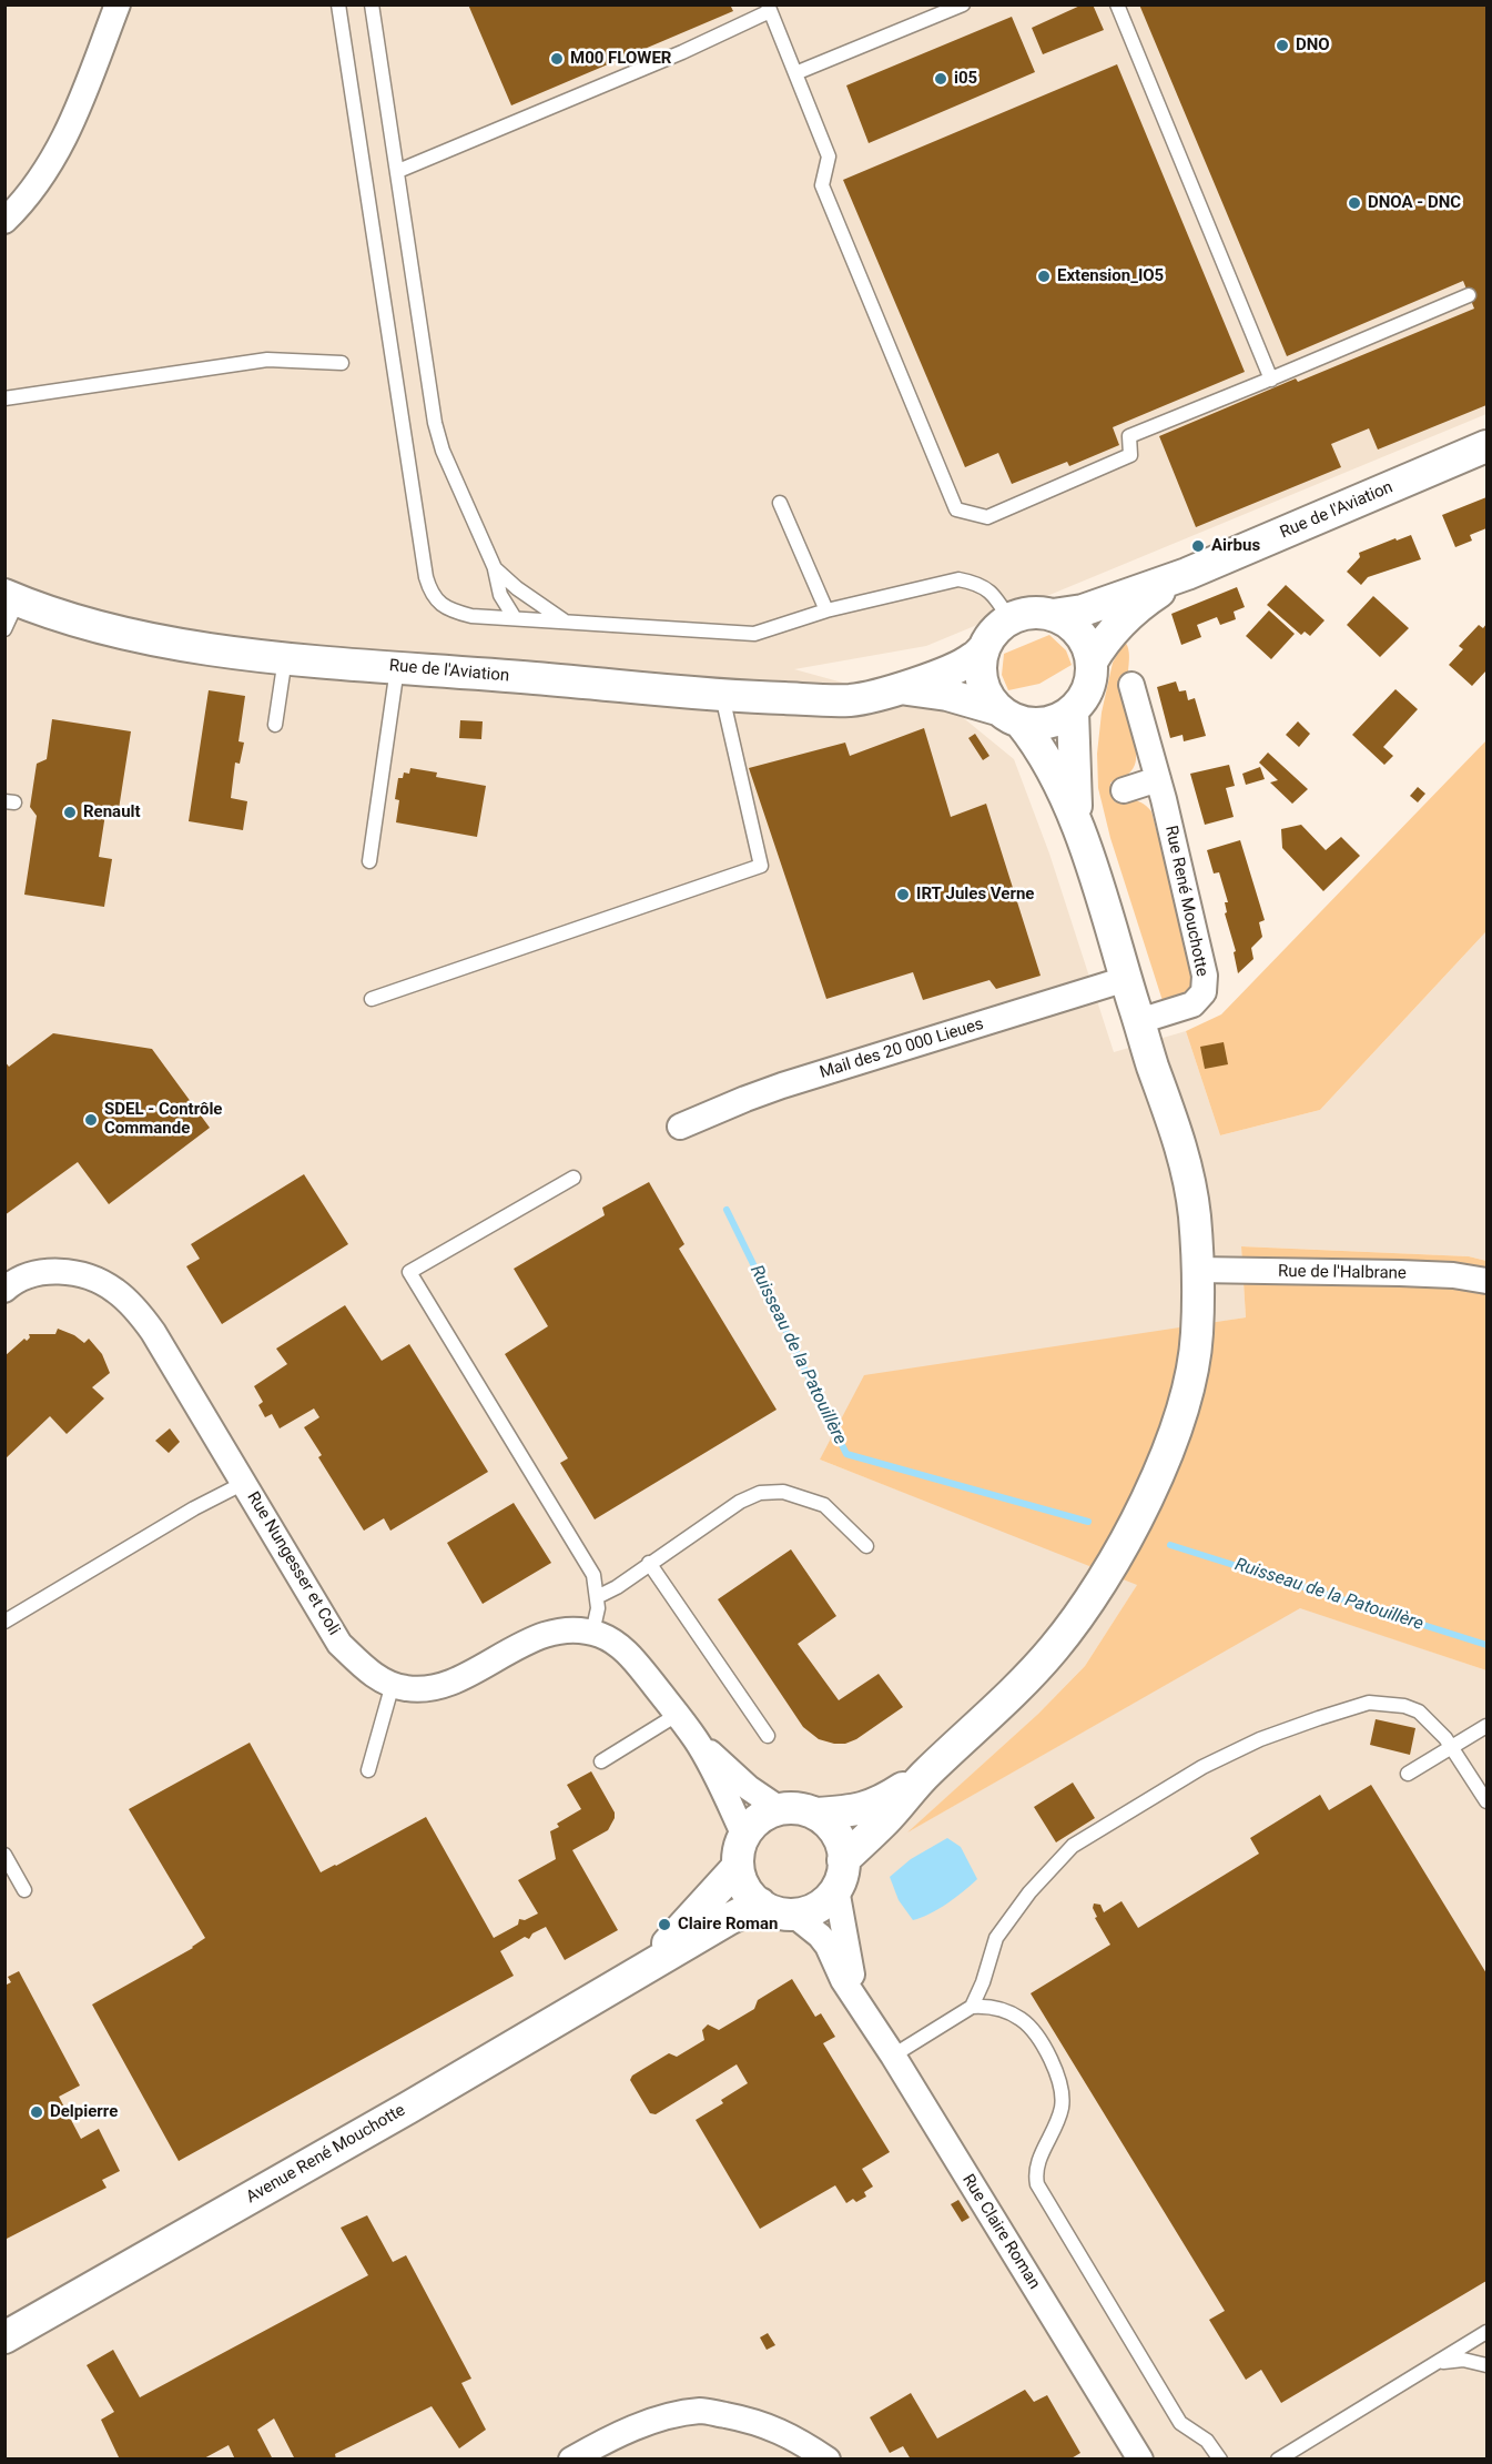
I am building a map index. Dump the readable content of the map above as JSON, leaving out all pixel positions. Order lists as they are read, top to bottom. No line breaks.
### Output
{"streets":{"street":["Rue de l'Aviation","Rue René Mouchotte","Mail des 20 000 Lieues","Rue de l'Halbrane","Rue Nungesser et Coli","Avenue René Mouchotte","Rue Claire Roman"]},"crossings":[["Rue Nungesser et Coli","Avenue René Mouchotte"],["Rue Nungesser et Coli","Rue Claire Roman"],["Avenue René Mouchotte","Rue Claire Roman"]],"water":["Ruisseau de la Patouillère"],"places":["DNO","M00 FLOWER","i05","DNOA - DNC","Extension_IO5","Airbus","Renault","IRT Jules Verne","SDEL - Contrôle Commande","Claire Roman","Delpierre"]}
